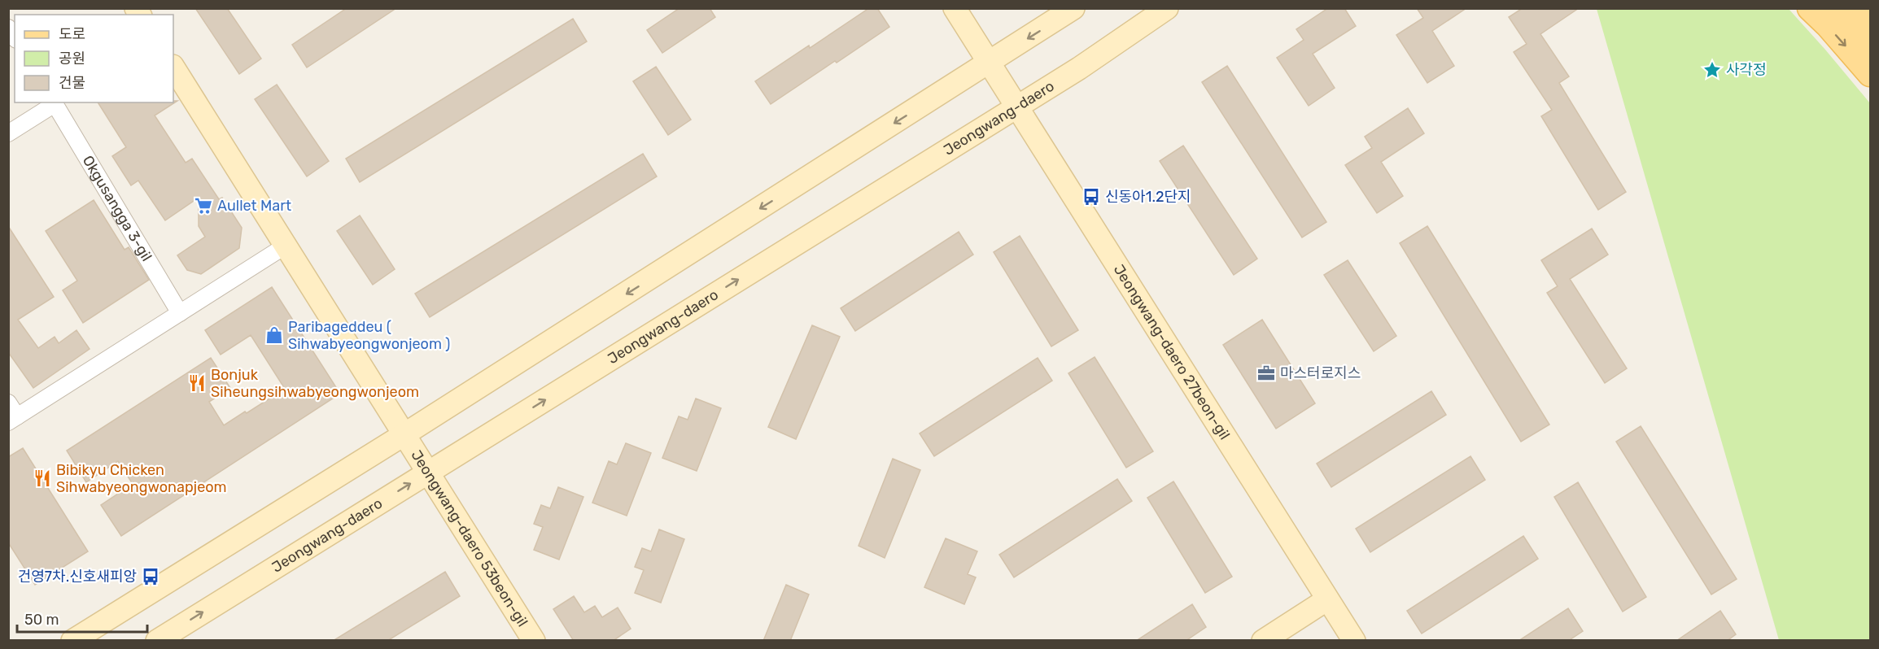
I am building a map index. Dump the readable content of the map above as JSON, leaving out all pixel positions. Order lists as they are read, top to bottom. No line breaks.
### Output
{"streets":{"street":["Jeongwang-daero","Okgusangga 3-gil","Jeongwang-daero 27beon-gil","Jeongwang-daero 53beon-gil"]},"crossings":[["Jeongwang-daero","Jeongwang-daero 27beon-gil"],["Jeongwang-daero","Jeongwang-daero 53beon-gil"]],"places":{"place":["사각정"],"bus stop":["신동아1.2단지","건영7차.신호새피앙"],"supermarket":["Aullet Mart"],"shop":["Paribageddeu ( Sihwabyeongwonjeom )"],"office":["마스터로지스"],"restaurant":["Bonjuk Siheungsihwabyeongwonjeom","Bibikyu Chicken Sihwabyeongwonapjeom"]},"legend":["도로","공원","건물"],"scale_bar":"50 m"}
